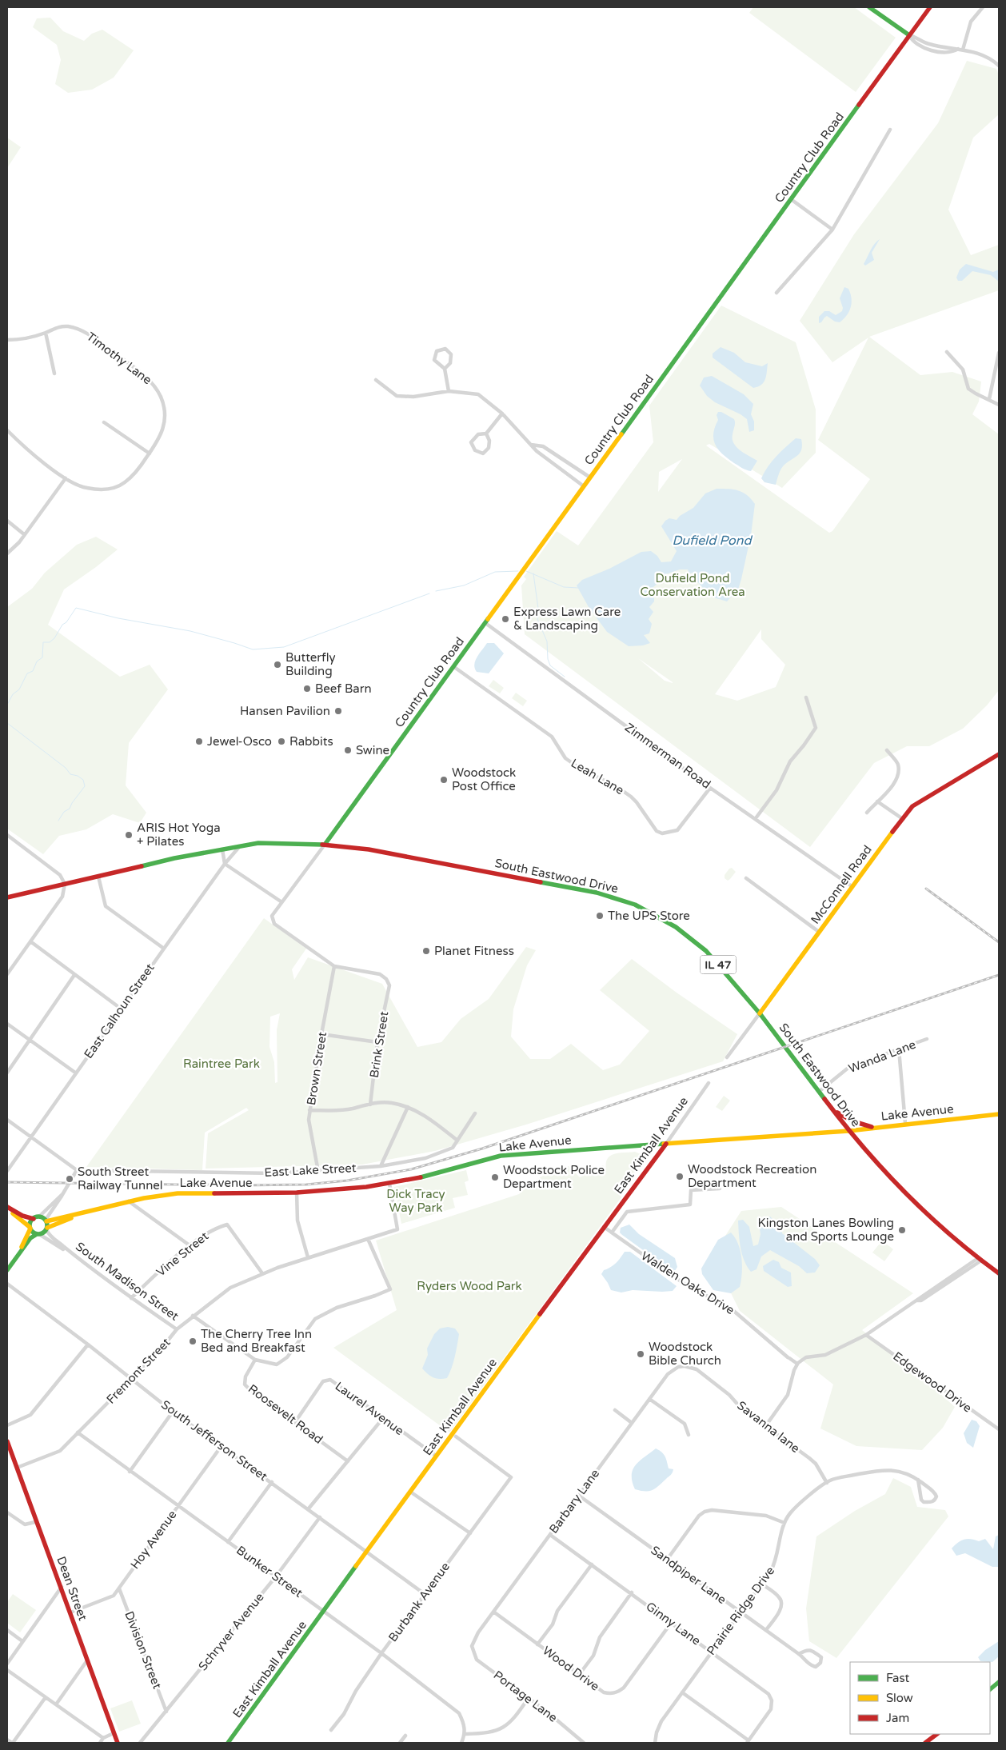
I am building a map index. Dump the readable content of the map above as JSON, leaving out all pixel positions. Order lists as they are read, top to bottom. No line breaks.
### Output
{"streets":{"street":["Country Club Road","Timothy Lane","Zimmerman Road","Leah Lane","South Eastwood Drive","McConnell Road","IL 47","East Calhoun Street","Brink Street","Wanda Lane","Brown Street","Lake Avenue","East Kimball Avenue","East Lake Street","Vine Street","South Madison Street","Walden Oaks Drive","Fremont Street","Edgewood Drive","Laurel Avenue","Roosevelt Road","Savanna lane","South Jefferson Street","Barbary Lane","Hoy Avenue","Bunker Street","Sandpiper Lane","Dean Street","Burbank Avenue","Prairie Ridge Drive","Ginny Lane","Schryver Avenue","Division Street","Wood Drive","Portage Lane"]},"crossings":[["Country Club Road","Zimmerman Road"],["Country Club Road","Leah Lane"],["Country Club Road","South Eastwood Drive"],["Zimmerman Road","Leah Lane"],["Zimmerman Road","McConnell Road"],["South Eastwood Drive","McConnell Road"],["South Eastwood Drive","East Calhoun Street"],["South Eastwood Drive","Wanda Lane"],["South Eastwood Drive","Lake Avenue"],["Brink Street","Brown Street"],["Brown Street","East Lake Street"],["Lake Avenue","East Kimball Avenue"],["Lake Avenue","South Madison Street"],["Lake Avenue","Fremont Street"],["East Kimball Avenue","Walden Oaks Drive"],["East Kimball Avenue","Laurel Avenue"],["East Kimball Avenue","South Jefferson Street"],["East Kimball Avenue","Bunker Street"],["Vine Street","South Madison Street"],["Vine Street","Fremont Street"],["South Madison Street","Fremont Street"],["Fremont Street","South Jefferson Street"],["Fremont Street","Bunker Street"],["Fremont Street","Dean Street"],["Laurel Avenue","Roosevelt Road"],["Savanna lane","Barbary Lane"],["Savanna lane","Prairie Ridge Drive"],["South Jefferson Street","Hoy Avenue"],["South Jefferson Street","Burbank Avenue"],["South Jefferson Street","Schryver Avenue"],["Barbary Lane","Sandpiper Lane"],["Barbary Lane","Ginny Lane"],["Barbary Lane","Wood Drive"],["Barbary Lane","Portage Lane"],["Hoy Avenue","Bunker Street"],["Hoy Avenue","Dean Street"],["Hoy Avenue","Division Street"],["Bunker Street","Burbank Avenue"],["Bunker Street","Schryver Avenue"],["Sandpiper Lane","Prairie Ridge Drive"],["Prairie Ridge Drive","Ginny Lane"],["Ginny Lane","Wood Drive"],["Schryver Avenue","Division Street"]],"water":["Dufield Pond"],"parks":["Dufield Pond Conservation Area","Raintree Park","Dick Tracy Way Park","Ryders Wood Park"],"places":["Express Lawn Care & Landscaping","Butterfly Building","Beef Barn","Hansen Pavilion","Jewel-Osco","Rabbits","Swine","Woodstock Post Office","ARIS Hot Yoga + Pilates","The UPS Store","Planet Fitness","Woodstock Recreation Department","Woodstock Police Department","South Street Railway Tunnel","Kingston Lanes Bowling and Sports Lounge","The Cherry Tree Inn Bed and Breakfast","Woodstock Bible Church"],"legend":["Fast","Slow","Jam"]}
